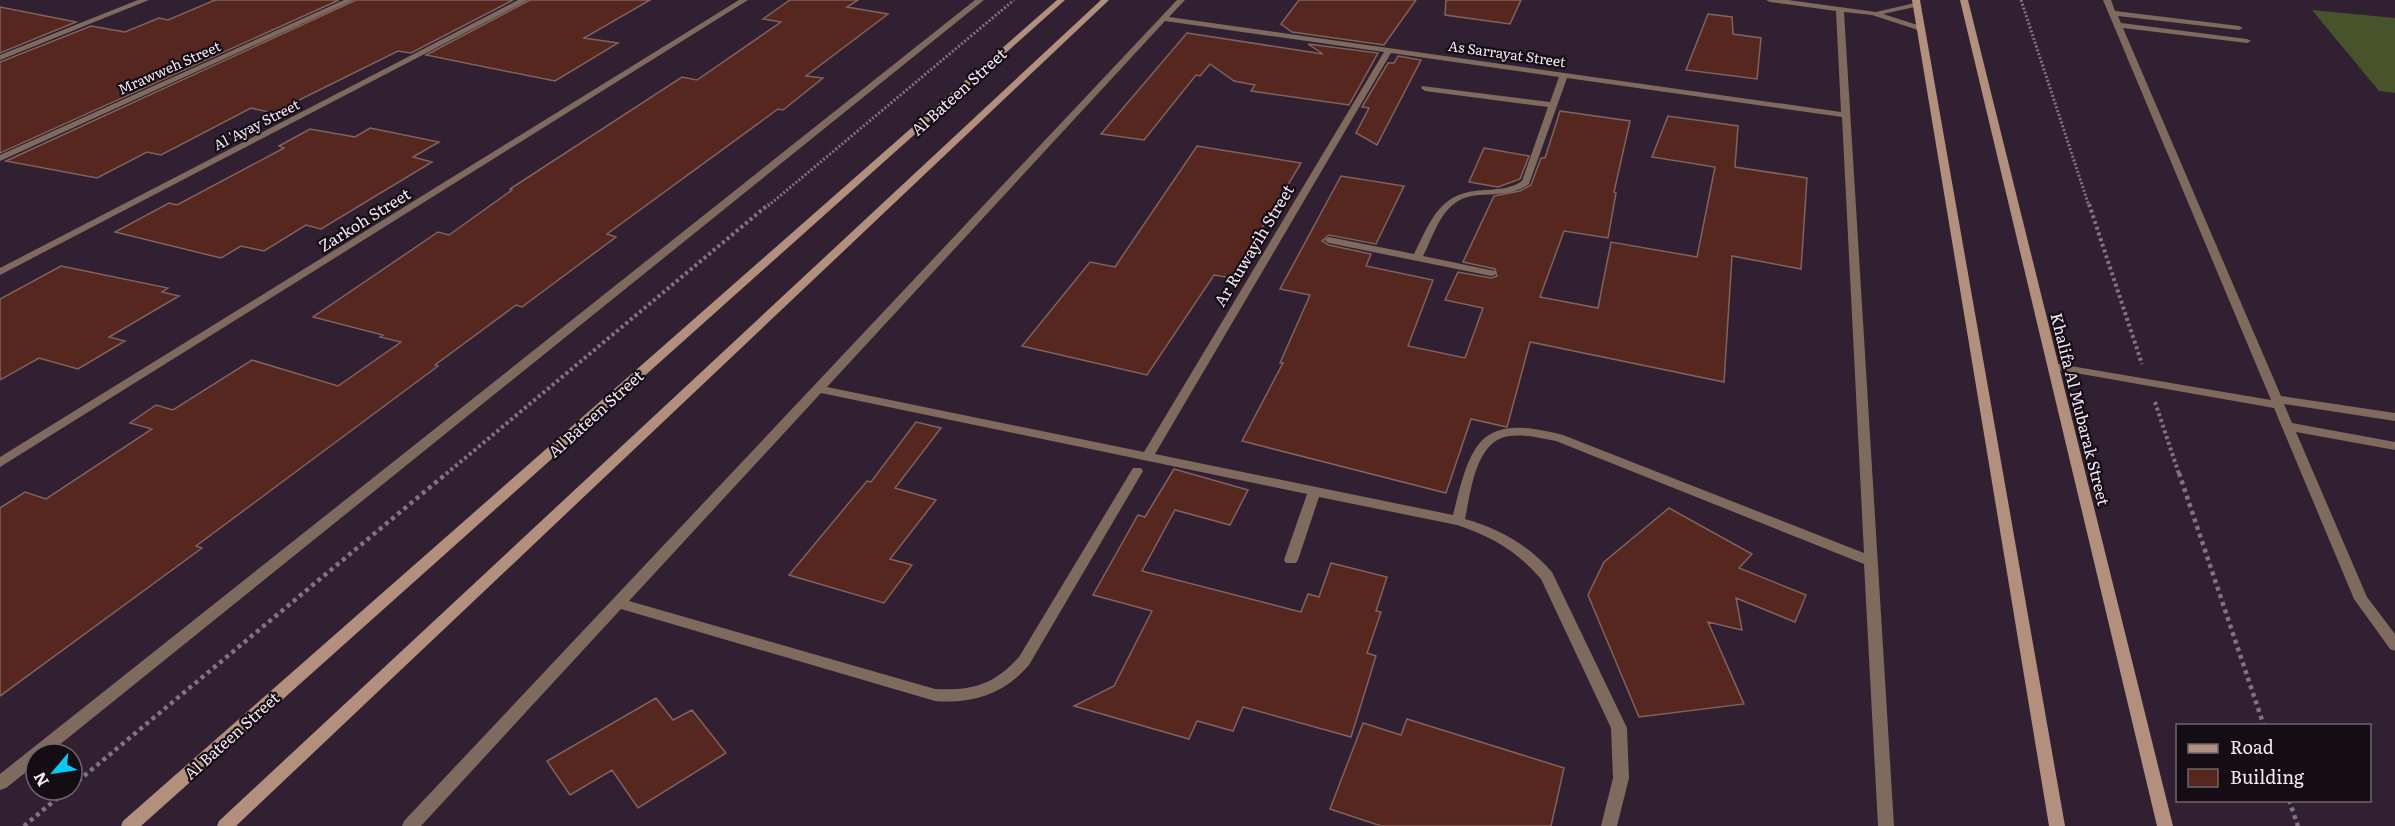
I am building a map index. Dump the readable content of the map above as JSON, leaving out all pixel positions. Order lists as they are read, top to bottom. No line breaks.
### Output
{"streets":{"main road":["Al Bateen Street","Khalifa Al Mubarak Street"],"street":["As Sarrayat Street","Mrawweh Street","Al 'Ayay Street","Zarkoh Street","Ar Ruwayih Street"]},"crossings":[["As Sarrayat Street","Ar Ruwayih Street"]],"legend":["Road","Building"],"north":"bottom left"}
